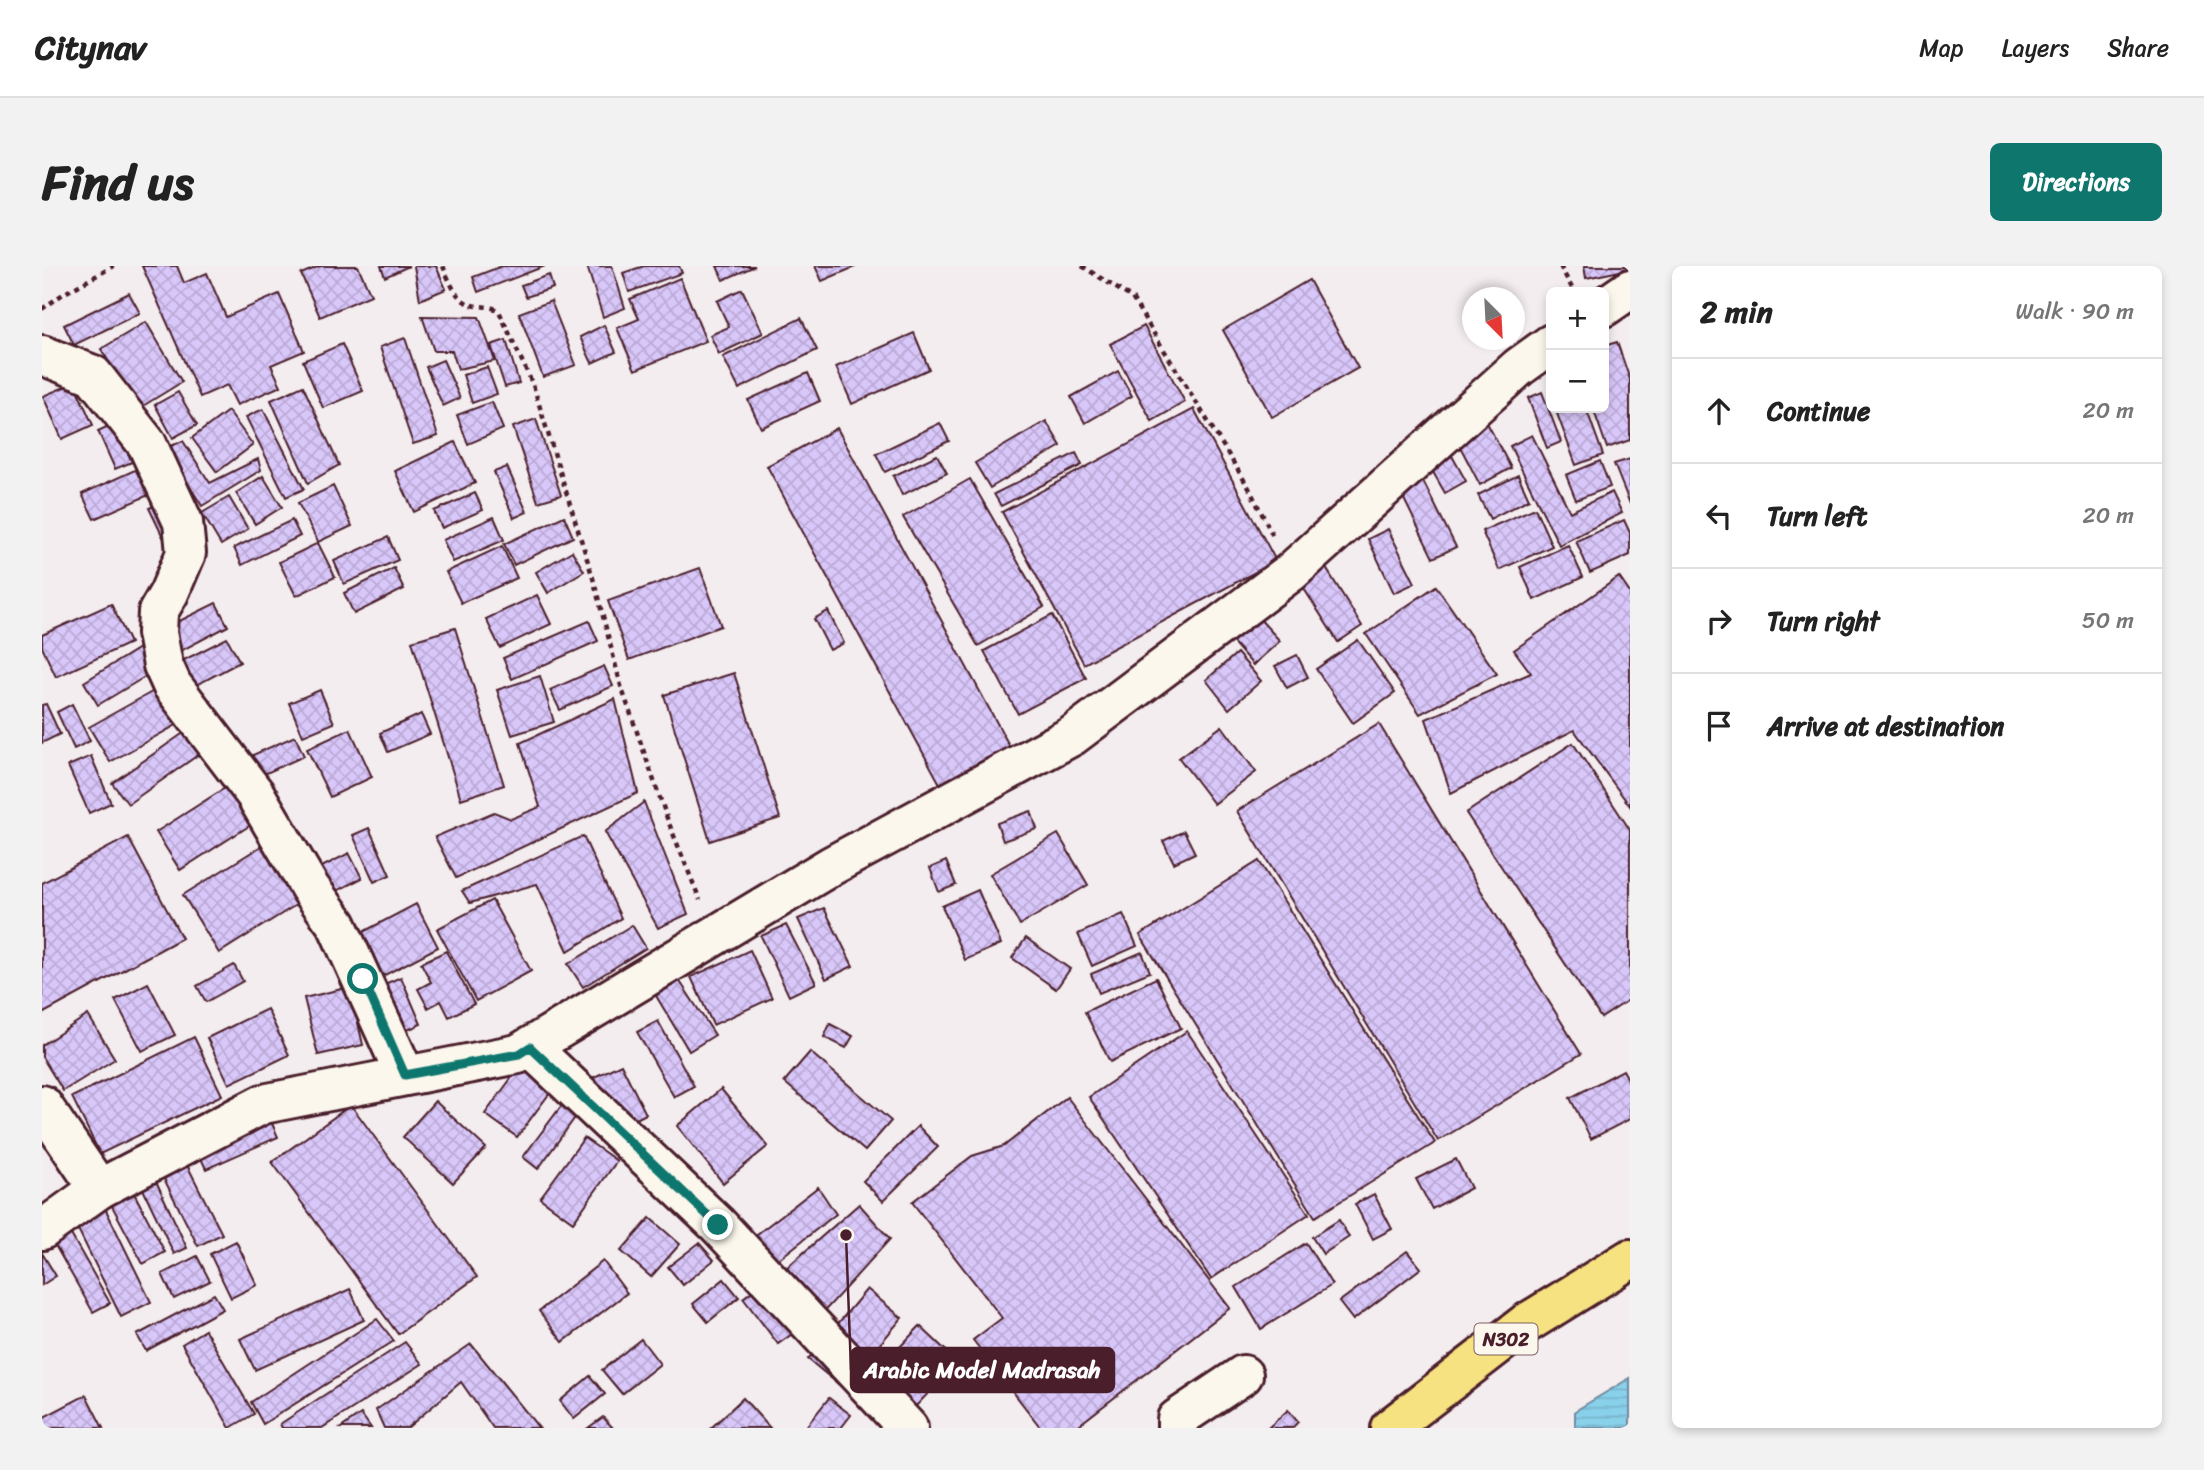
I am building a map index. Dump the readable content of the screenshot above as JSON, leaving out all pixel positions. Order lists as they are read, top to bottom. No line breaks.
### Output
{"streets":{"highway":["N302"]},"places":["Arabic Model Madrasah"],"north":"bottom right","page":{"header":"Citynav","nav":["Map","Layers","Share"],"title":"Find us","buttons":"Directions","heading":["2 min","Walk · 90 m"],"map_buttons":["+","−"],"list":[["Continue","20 m"],["Turn left","20 m"],["Turn right","50 m"],"Arrive at destination"]}}
